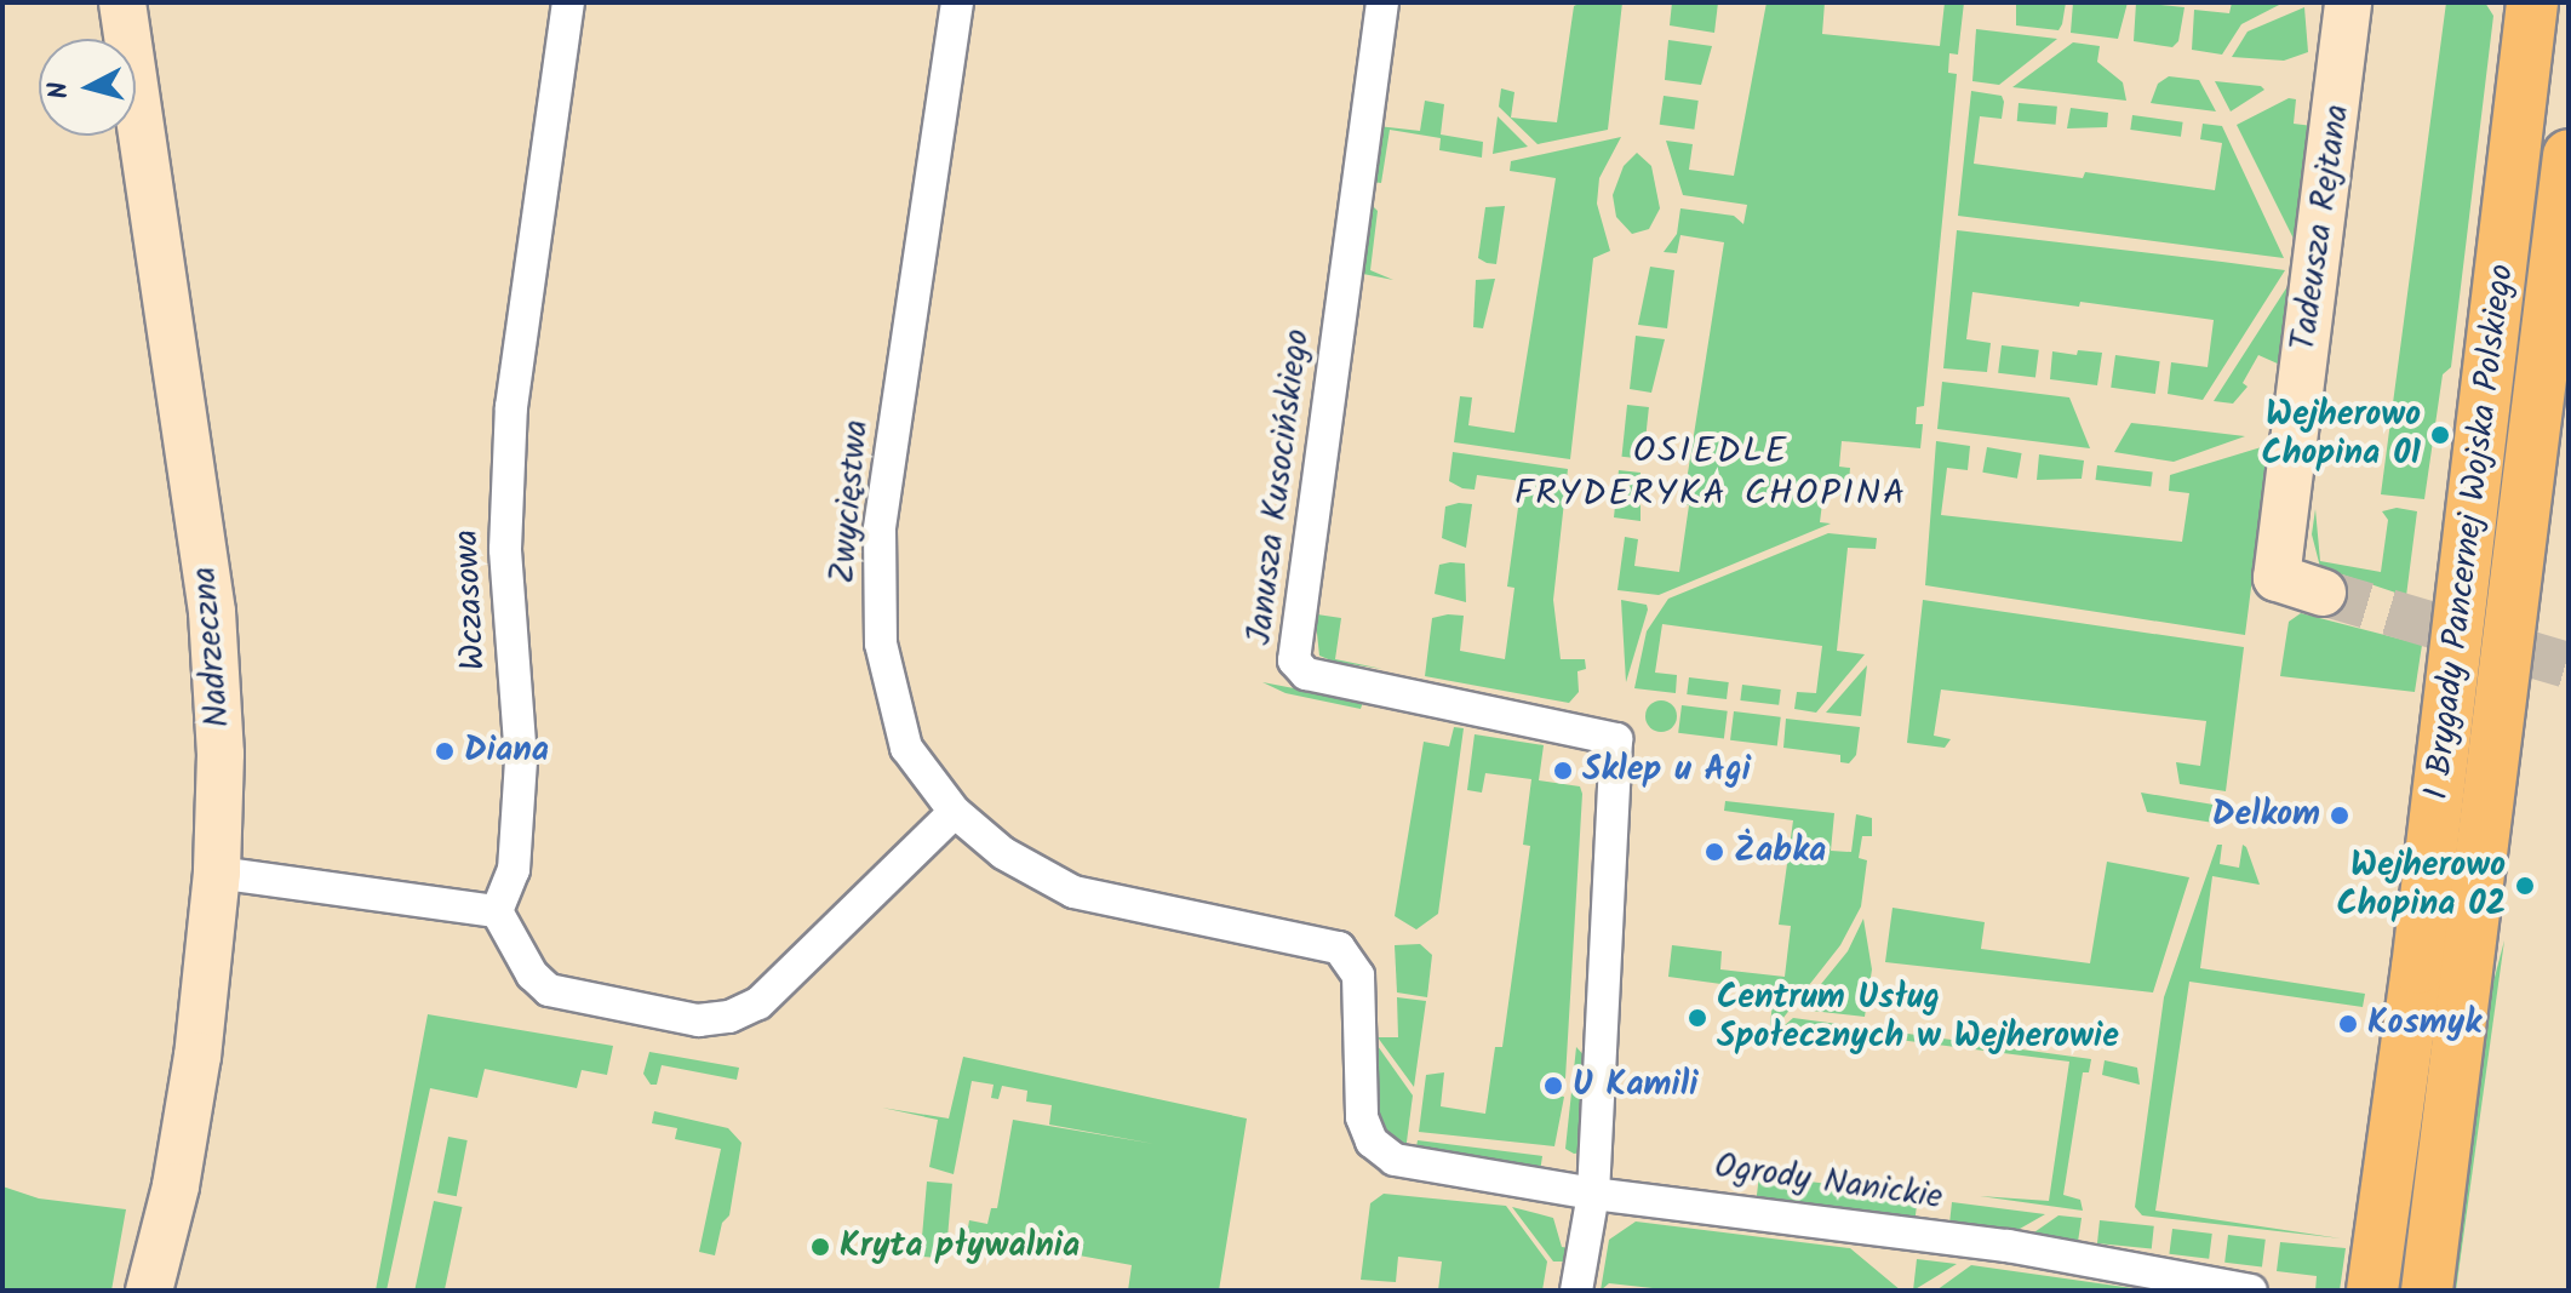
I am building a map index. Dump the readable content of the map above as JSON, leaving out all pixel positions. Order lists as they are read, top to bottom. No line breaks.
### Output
{"streets":{"main road":["Tadeusza Rejtana","I Brygady Pancernej Wojska Polskiego","Nadrzeczna"],"street":["Janusza Kusocińskiego","Zwycięstwa","Wczasowa","Ogrody Nanickie"]},"crossings":[["Janusza Kusocińskiego","Ogrody Nanickie"],["Zwycięstwa","Ogrody Nanickie"]],"districts":["OSIEDLE FRYDERYKA CHOPINA"],"places":["Wejherowo Chopina 01","Diana","Sklep u Agi","Delkom","Żabka","Wejherowo Chopina 02","Centrum Usług Społecznych w Wejherowie","Kosmyk","U Kamili","Kryta pływalnia"],"north":"left"}
